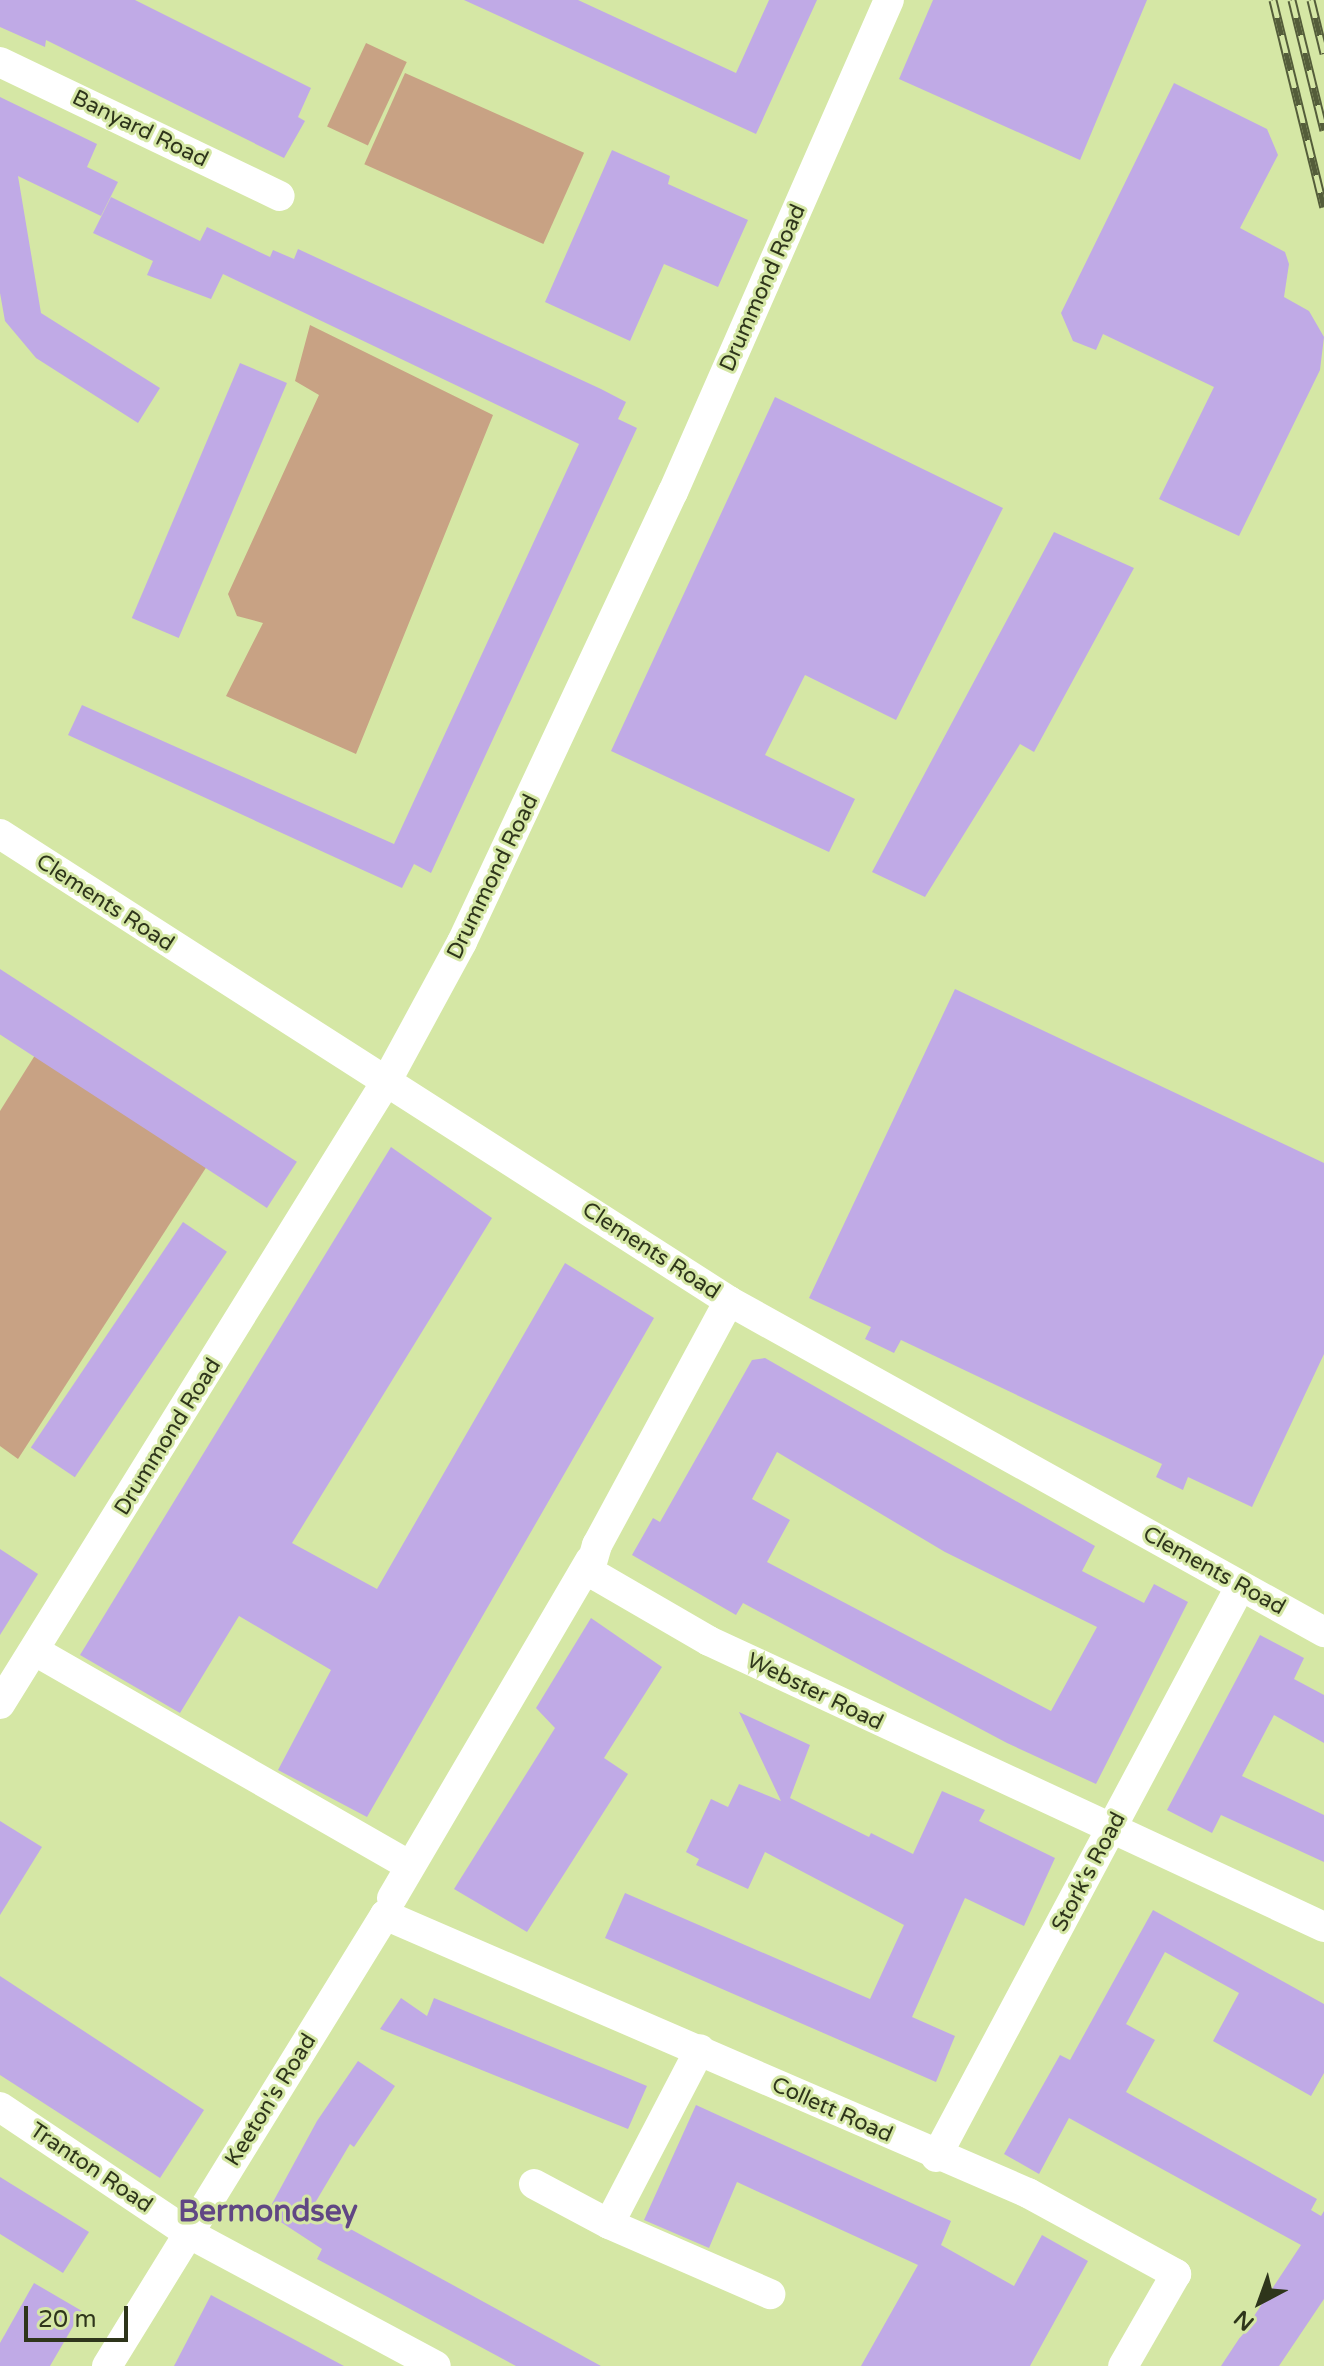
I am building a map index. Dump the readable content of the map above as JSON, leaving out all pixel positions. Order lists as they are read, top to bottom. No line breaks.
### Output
{"streets":{"street":["Banyard Road","Drummond Road","Clements Road","Webster Road","Stork's Road","Keeton's Road","Collett Road","Tranton Road"]},"crossings":[["Drummond Road","Clements Road"],["Clements Road","Stork's Road"],["Webster Road","Stork's Road"],["Webster Road","Keeton's Road"],["Stork's Road","Collett Road"],["Keeton's Road","Collett Road"],["Keeton's Road","Tranton Road"]],"districts":["Bermondsey"],"scale_bar":"20 m","north":"bottom left"}
